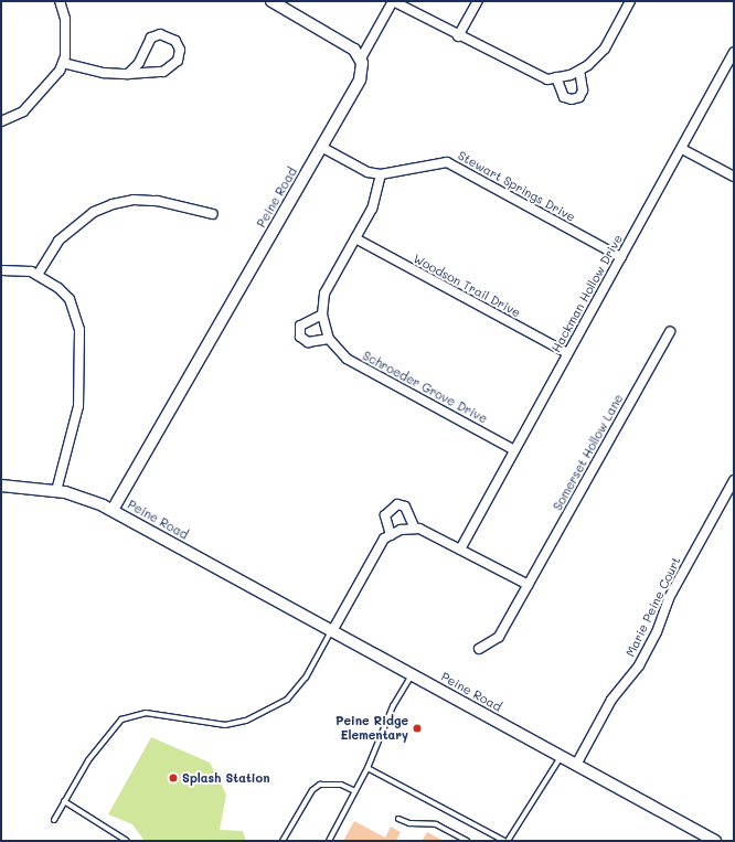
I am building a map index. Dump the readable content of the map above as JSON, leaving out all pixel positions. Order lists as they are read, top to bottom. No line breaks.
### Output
{"streets":{"street":["Stewart Springs Drive","Peine Road","Woodson Trail Drive","Hackman Hollow Drive","Schroeder Grove Drive","Somerset Hollow Lane","Marie Peine Court"]},"crossings":[["Stewart Springs Drive","Peine Road"],["Stewart Springs Drive","Hackman Hollow Drive"],["Stewart Springs Drive","Schroeder Grove Drive"],["Peine Road","Marie Peine Court"],["Woodson Trail Drive","Hackman Hollow Drive"],["Woodson Trail Drive","Schroeder Grove Drive"],["Hackman Hollow Drive","Schroeder Grove Drive"]],"places":["Peine Ridge Elementary","Splash Station"]}
